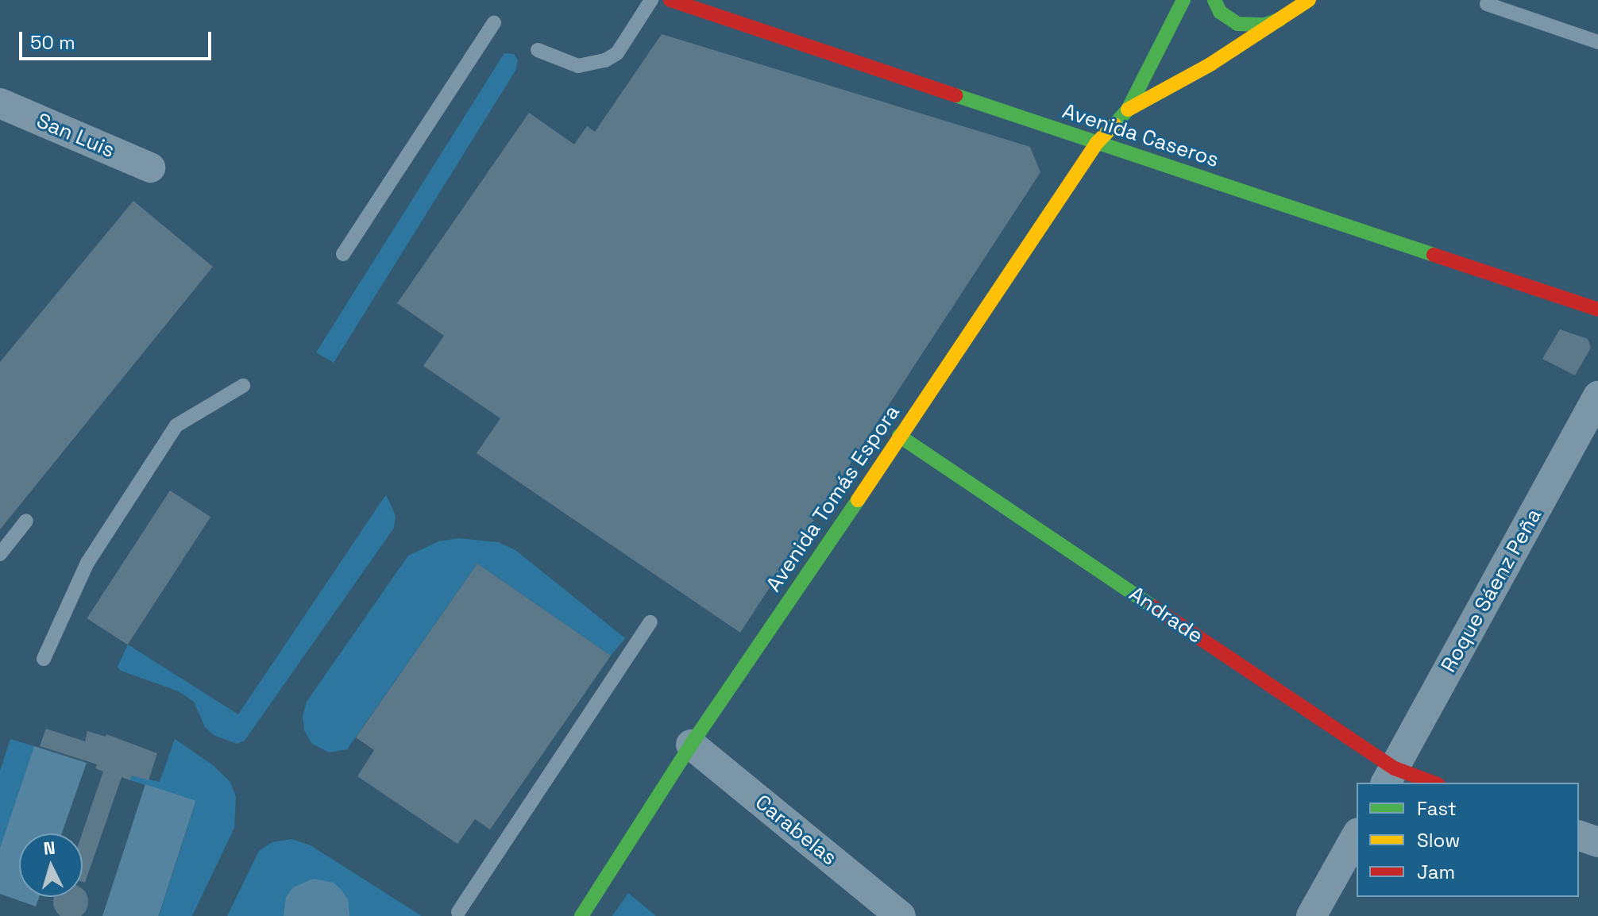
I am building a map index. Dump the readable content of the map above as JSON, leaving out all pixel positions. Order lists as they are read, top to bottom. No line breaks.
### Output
{"streets":{"main road":["Avenida Caseros","Avenida Tomás Espora","Andrade"],"street":["San Luis","Roque Sáenz Peña","Carabelas"]},"crossings":[["Avenida Caseros","Avenida Tomás Espora"],["Avenida Tomás Espora","Andrade"],["Avenida Tomás Espora","Carabelas"],["Roque Sáenz Peña","Andrade"]],"legend":["Fast","Slow","Jam"],"scale_bar":"50 m","north":"top"}
